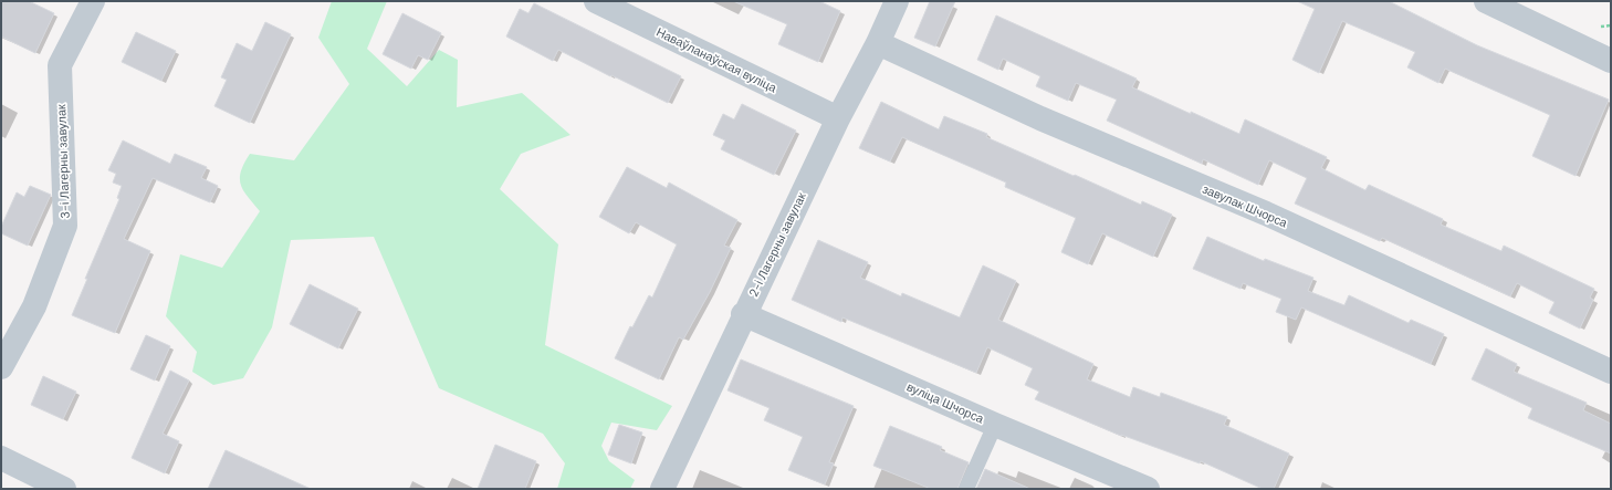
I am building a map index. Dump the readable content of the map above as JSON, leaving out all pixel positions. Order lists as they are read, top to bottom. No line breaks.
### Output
{"streets":{"street":["Наваўланаўская вуліца","3-і Лагерны завулак","завулак Шчорса","2-і Лагерны завулак","вуліца Шчорса"]},"crossings":[["Наваўланаўская вуліца","2-і Лагерны завулак"],["завулак Шчорса","2-і Лагерны завулак"],["2-і Лагерны завулак","вуліца Шчорса"]]}
